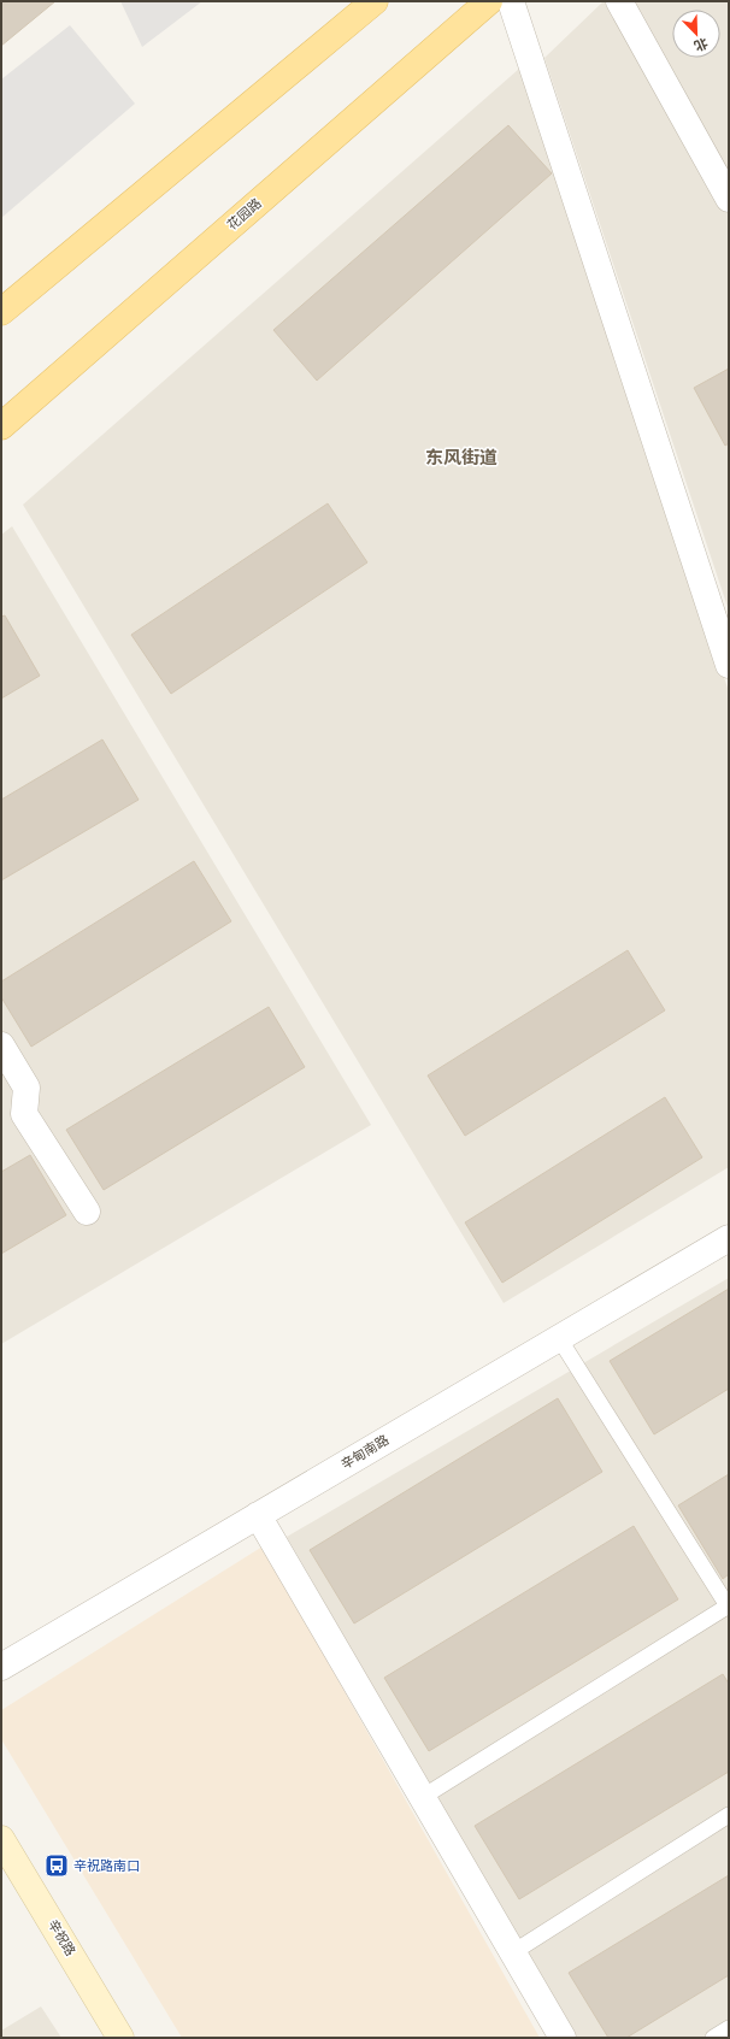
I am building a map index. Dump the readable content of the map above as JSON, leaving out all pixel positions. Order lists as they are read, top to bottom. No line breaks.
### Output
{"streets":{"main road":["花园路","辛祝路"],"street":["辛甸南路"]},"districts":["东风街道"],"places":{"bus stop":["辛祝路南口"]},"north":"bottom right"}
